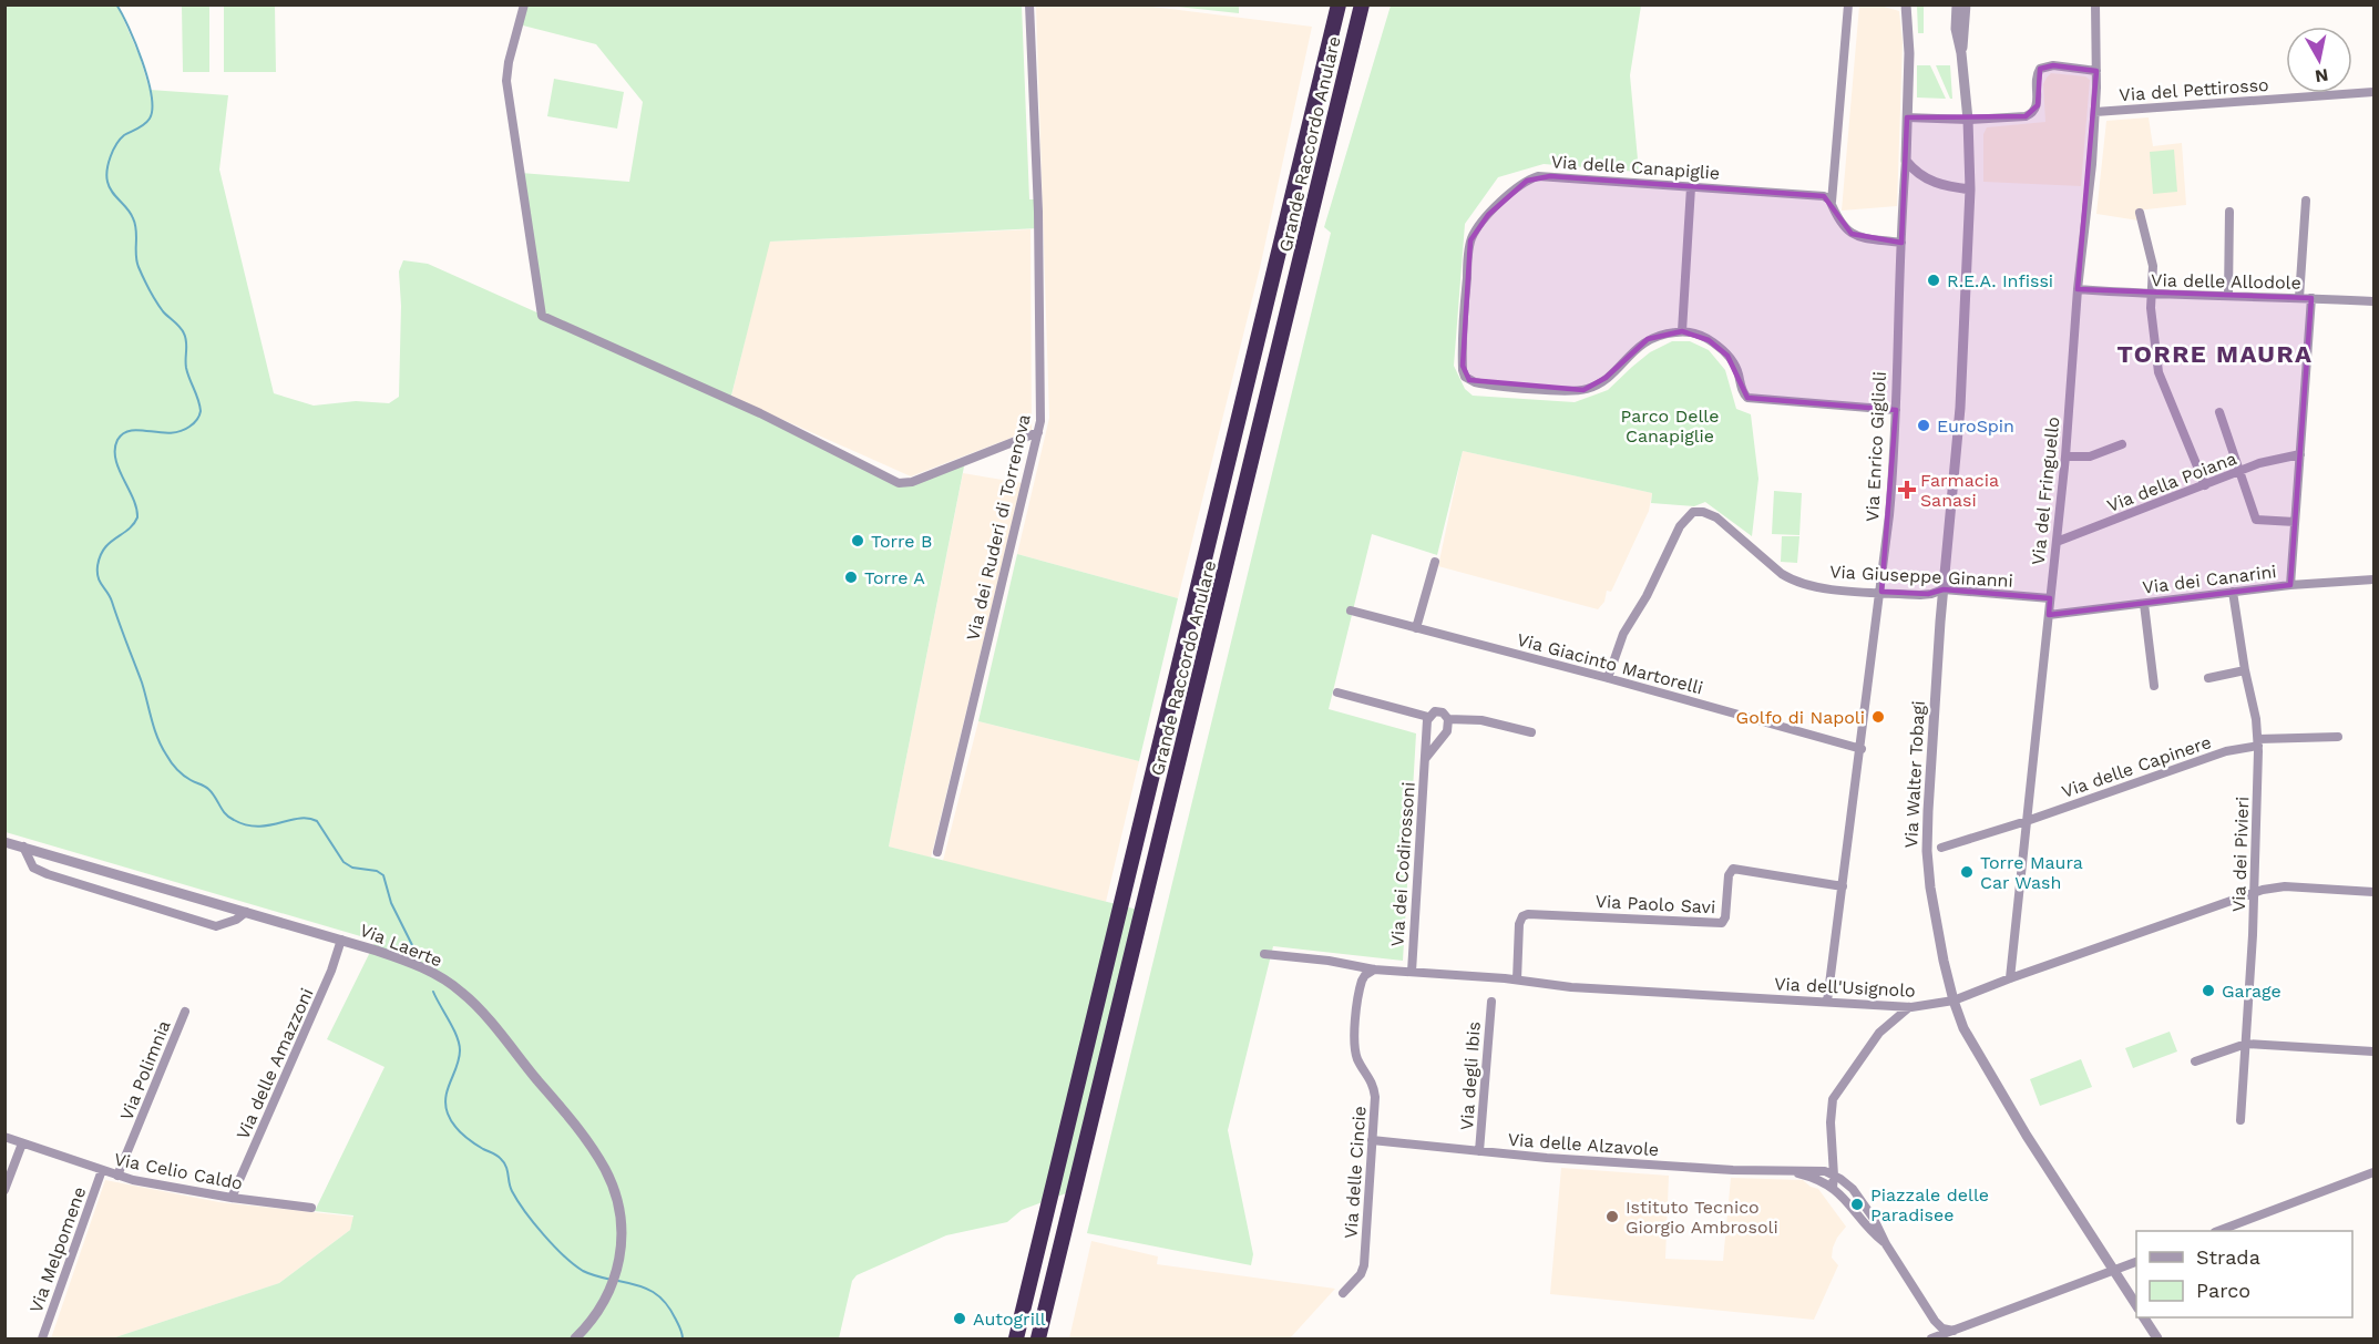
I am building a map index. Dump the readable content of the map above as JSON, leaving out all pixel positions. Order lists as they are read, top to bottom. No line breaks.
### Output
{"streets":{"highway":["Grande Raccordo Anulare"],"street":["Via del Pettirosso","Via delle Canapiglie","Via delle Allodole","Via Enrico Giglioli","Via della Poiana","Via del Fringuello","Via dei Ruderi di Torrenova","Via Giuseppe Ginanni","Via dei Canarini","Via Giacinto Martorelli","Via delle Capinere","Via Walter Tobagi","Via dei Pivieri","Via dei Codirossoni","Via Paolo Savi","Via Laerte","Via dell'Usignolo","Via delle Amazzoni","Via Polimnia","Via degli Ibis","Via delle Alzavole","Via Celio Caldo","Via delle Cincie","Via Melpomene"]},"crossings":[["Via del Pettirosso","Via Enrico Giglioli"],["Via del Pettirosso","Via del Fringuello"],["Via del Pettirosso","Via Walter Tobagi"],["Via delle Allodole","Via del Fringuello"],["Via Enrico Giglioli","Via Giuseppe Ginanni"],["Via Enrico Giglioli","Via Giacinto Martorelli"],["Via Enrico Giglioli","Via Paolo Savi"],["Via Enrico Giglioli","Via dell'Usignolo"],["Via della Poiana","Via del Fringuello"],["Via del Fringuello","Via Giuseppe Ginanni"],["Via del Fringuello","Via dei Canarini"],["Via del Fringuello","Via delle Capinere"],["Via del Fringuello","Via dell'Usignolo"],["Via Giuseppe Ginanni","Via Giacinto Martorelli"],["Via Giuseppe Ginanni","Via Walter Tobagi"],["Via dei Canarini","Via dei Pivieri"],["Via delle Capinere","Via dei Pivieri"],["Via Walter Tobagi","Via dell'Usignolo"],["Via dei Pivieri","Via dell'Usignolo"],["Via dei Codirossoni","Via dell'Usignolo"],["Via Paolo Savi","Via dell'Usignolo"],["Via Laerte","Via delle Amazzoni"],["Via dell'Usignolo","Via delle Cincie"],["Via delle Amazzoni","Via Celio Caldo"],["Via Polimnia","Via Celio Caldo"],["Via degli Ibis","Via delle Alzavole"],["Via delle Alzavole","Via delle Cincie"],["Via Celio Caldo","Via Melpomene"]],"districts":["TORRE MAURA"],"parks":["Parco Delle Canapiglie"],"places":{"other":["R.E.A. Infissi","EuroSpin","Torre B","Torre A","Golfo di Napoli","Torre Maura Car Wash","Garage","Piazzale delle Paradisee","Istituto Tecnico Giorgio Ambrosoli","Autogrill"],"health":["Farmacia Sanasi"]},"legend":["Strada","Parco"],"north":"bottom"}
